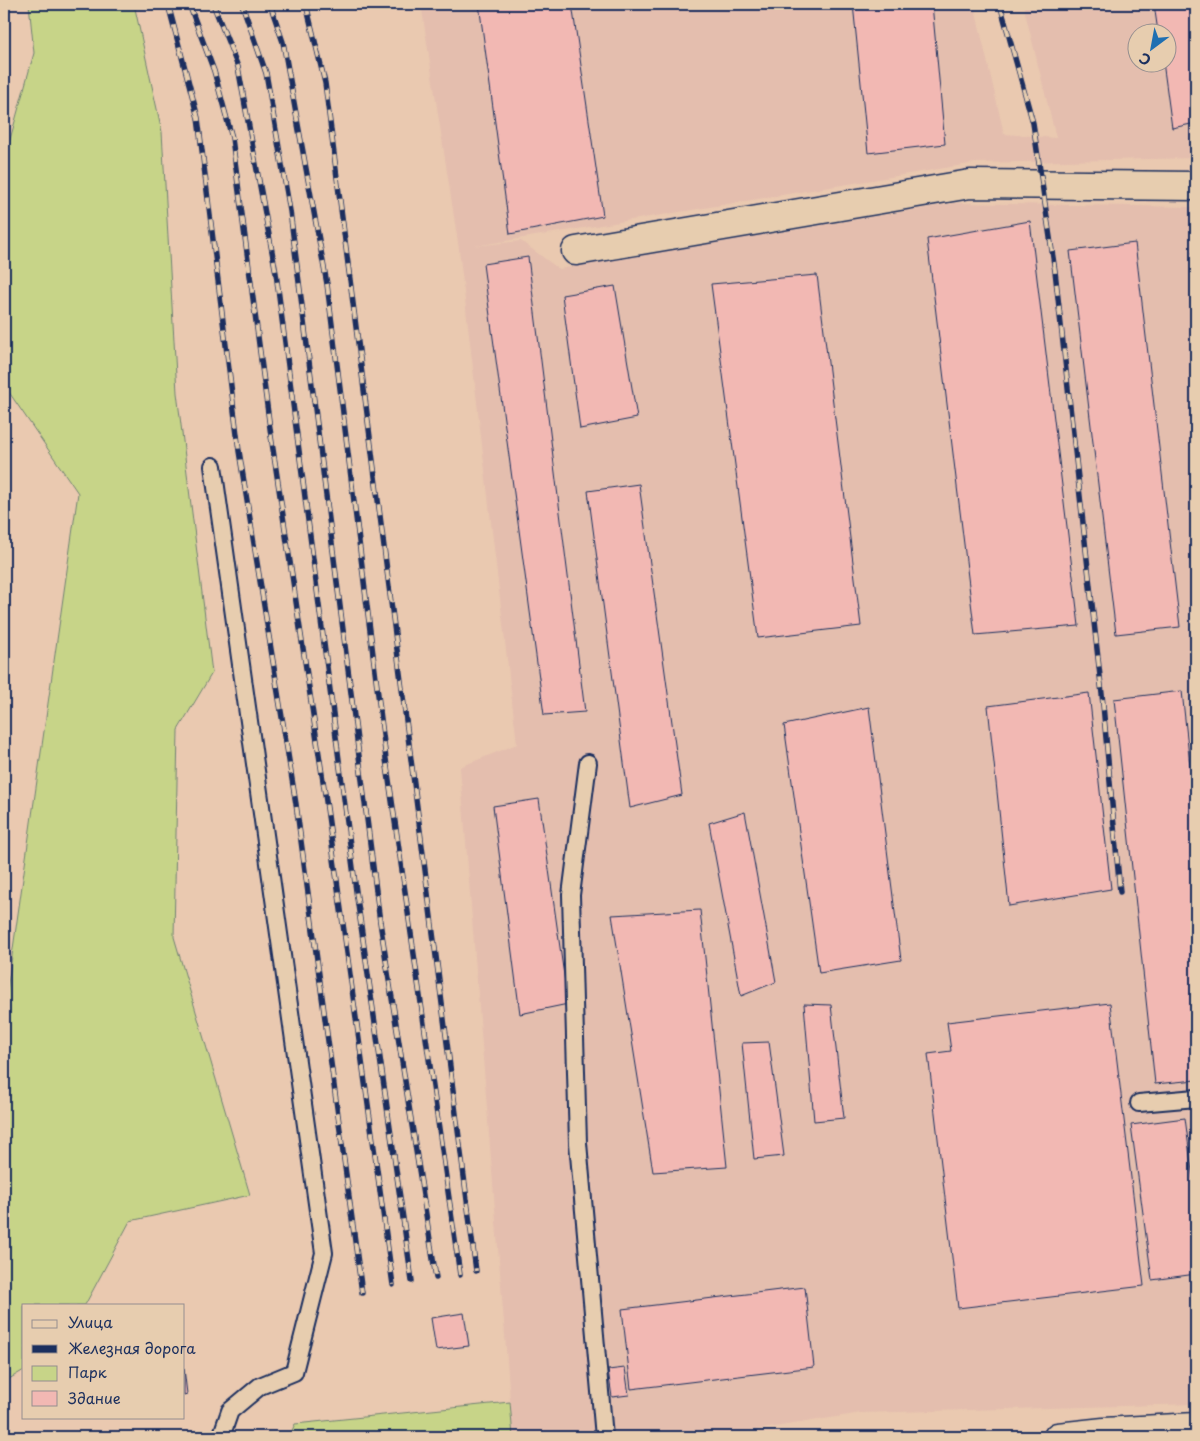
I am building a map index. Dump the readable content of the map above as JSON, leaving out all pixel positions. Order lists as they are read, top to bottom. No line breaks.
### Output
{"legend":["Улица","Железная дорога","Парк","Здание"],"north":"bottom left"}
